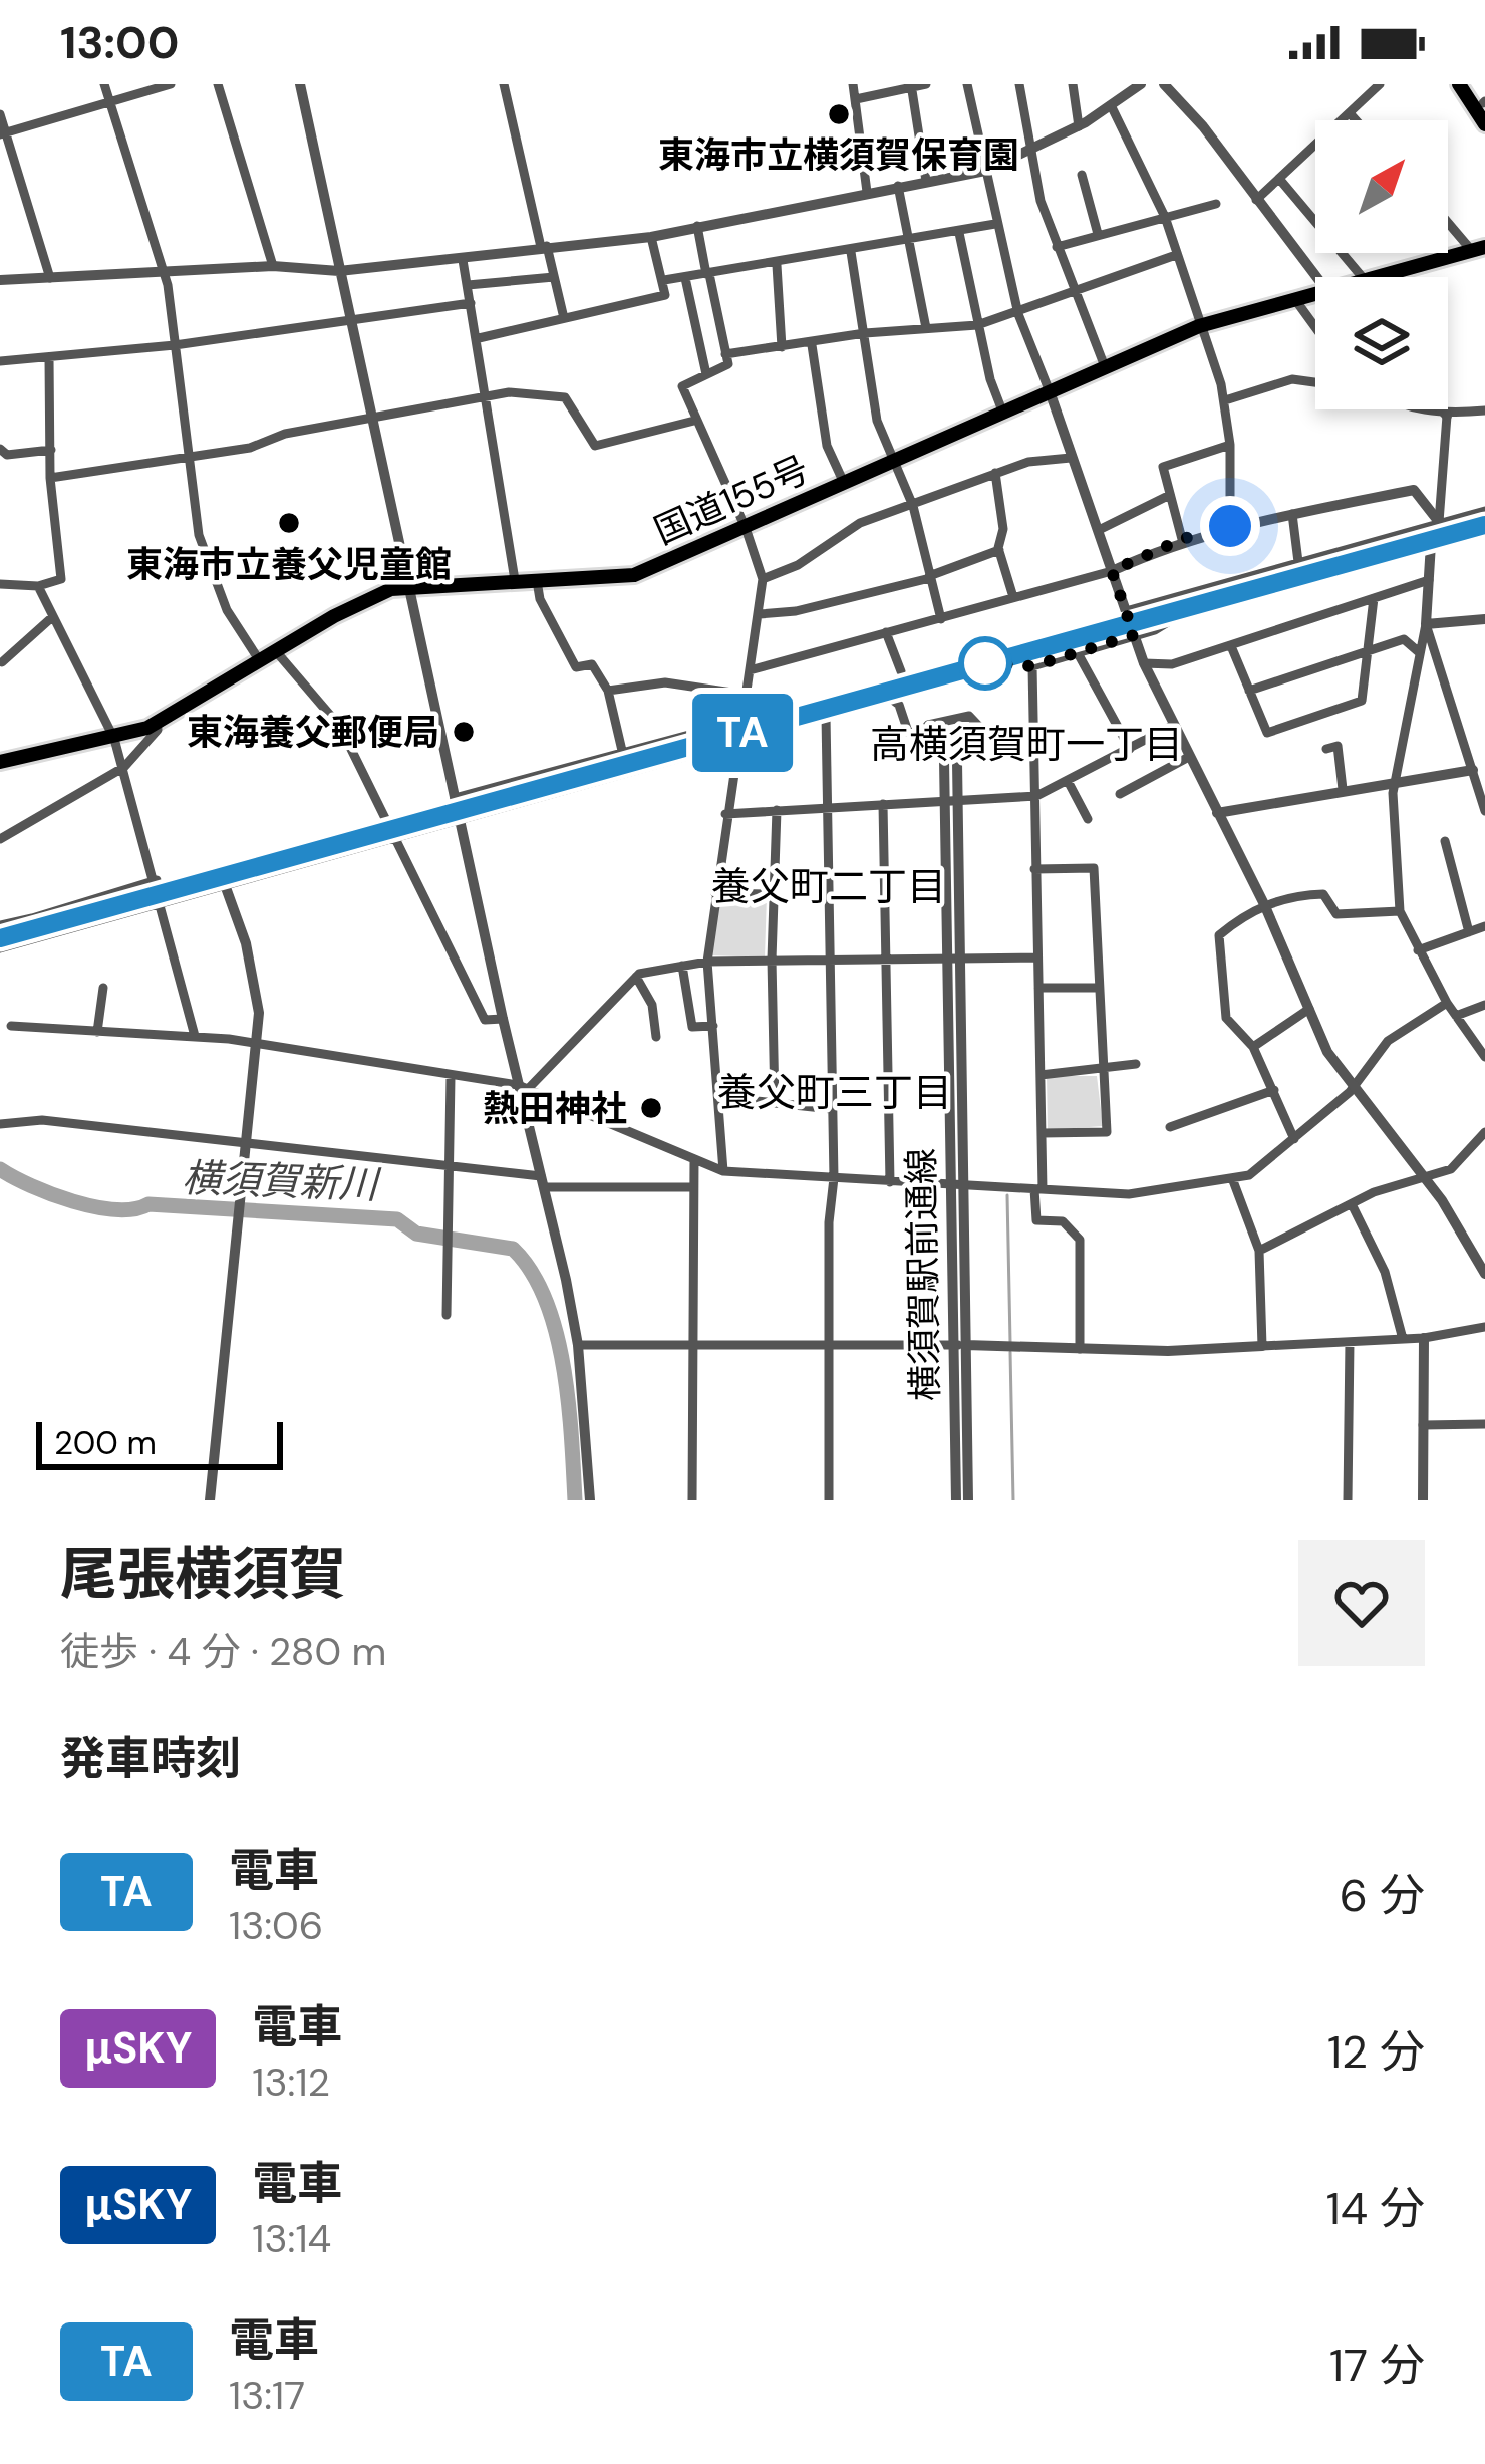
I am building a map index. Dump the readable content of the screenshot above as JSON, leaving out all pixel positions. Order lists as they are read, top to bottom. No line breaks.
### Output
{"streets":{"highway":["国道155号"],"street":["横須賀駅前通線"]},"districts":["高横須賀町一丁目","養父町二丁目","養父町三丁目"],"water":["横須賀新川"],"places":["東海市立横須賀保育園","東海市立養父児童館","東海養父郵便局","熱田神社"],"scale_bar":"200 m","north":"top right","page":{"status":"13:00","on_map":"TA","scale":"200 m","heading":[["尾張横須賀","徒歩 · 4 分 · 280 m"],"発車時刻"],"list":[{"mark":"TA","name":"電車","note":"13:06","value":"6 分"},{"mark":"μSKY","name":"電車","note":"13:12","value":"12 分"},{"mark":"μSKY","name":"電車","note":"13:14","value":"14 分"},{"mark":"TA","name":"電車","note":"13:17","value":"17 分"}]}}
